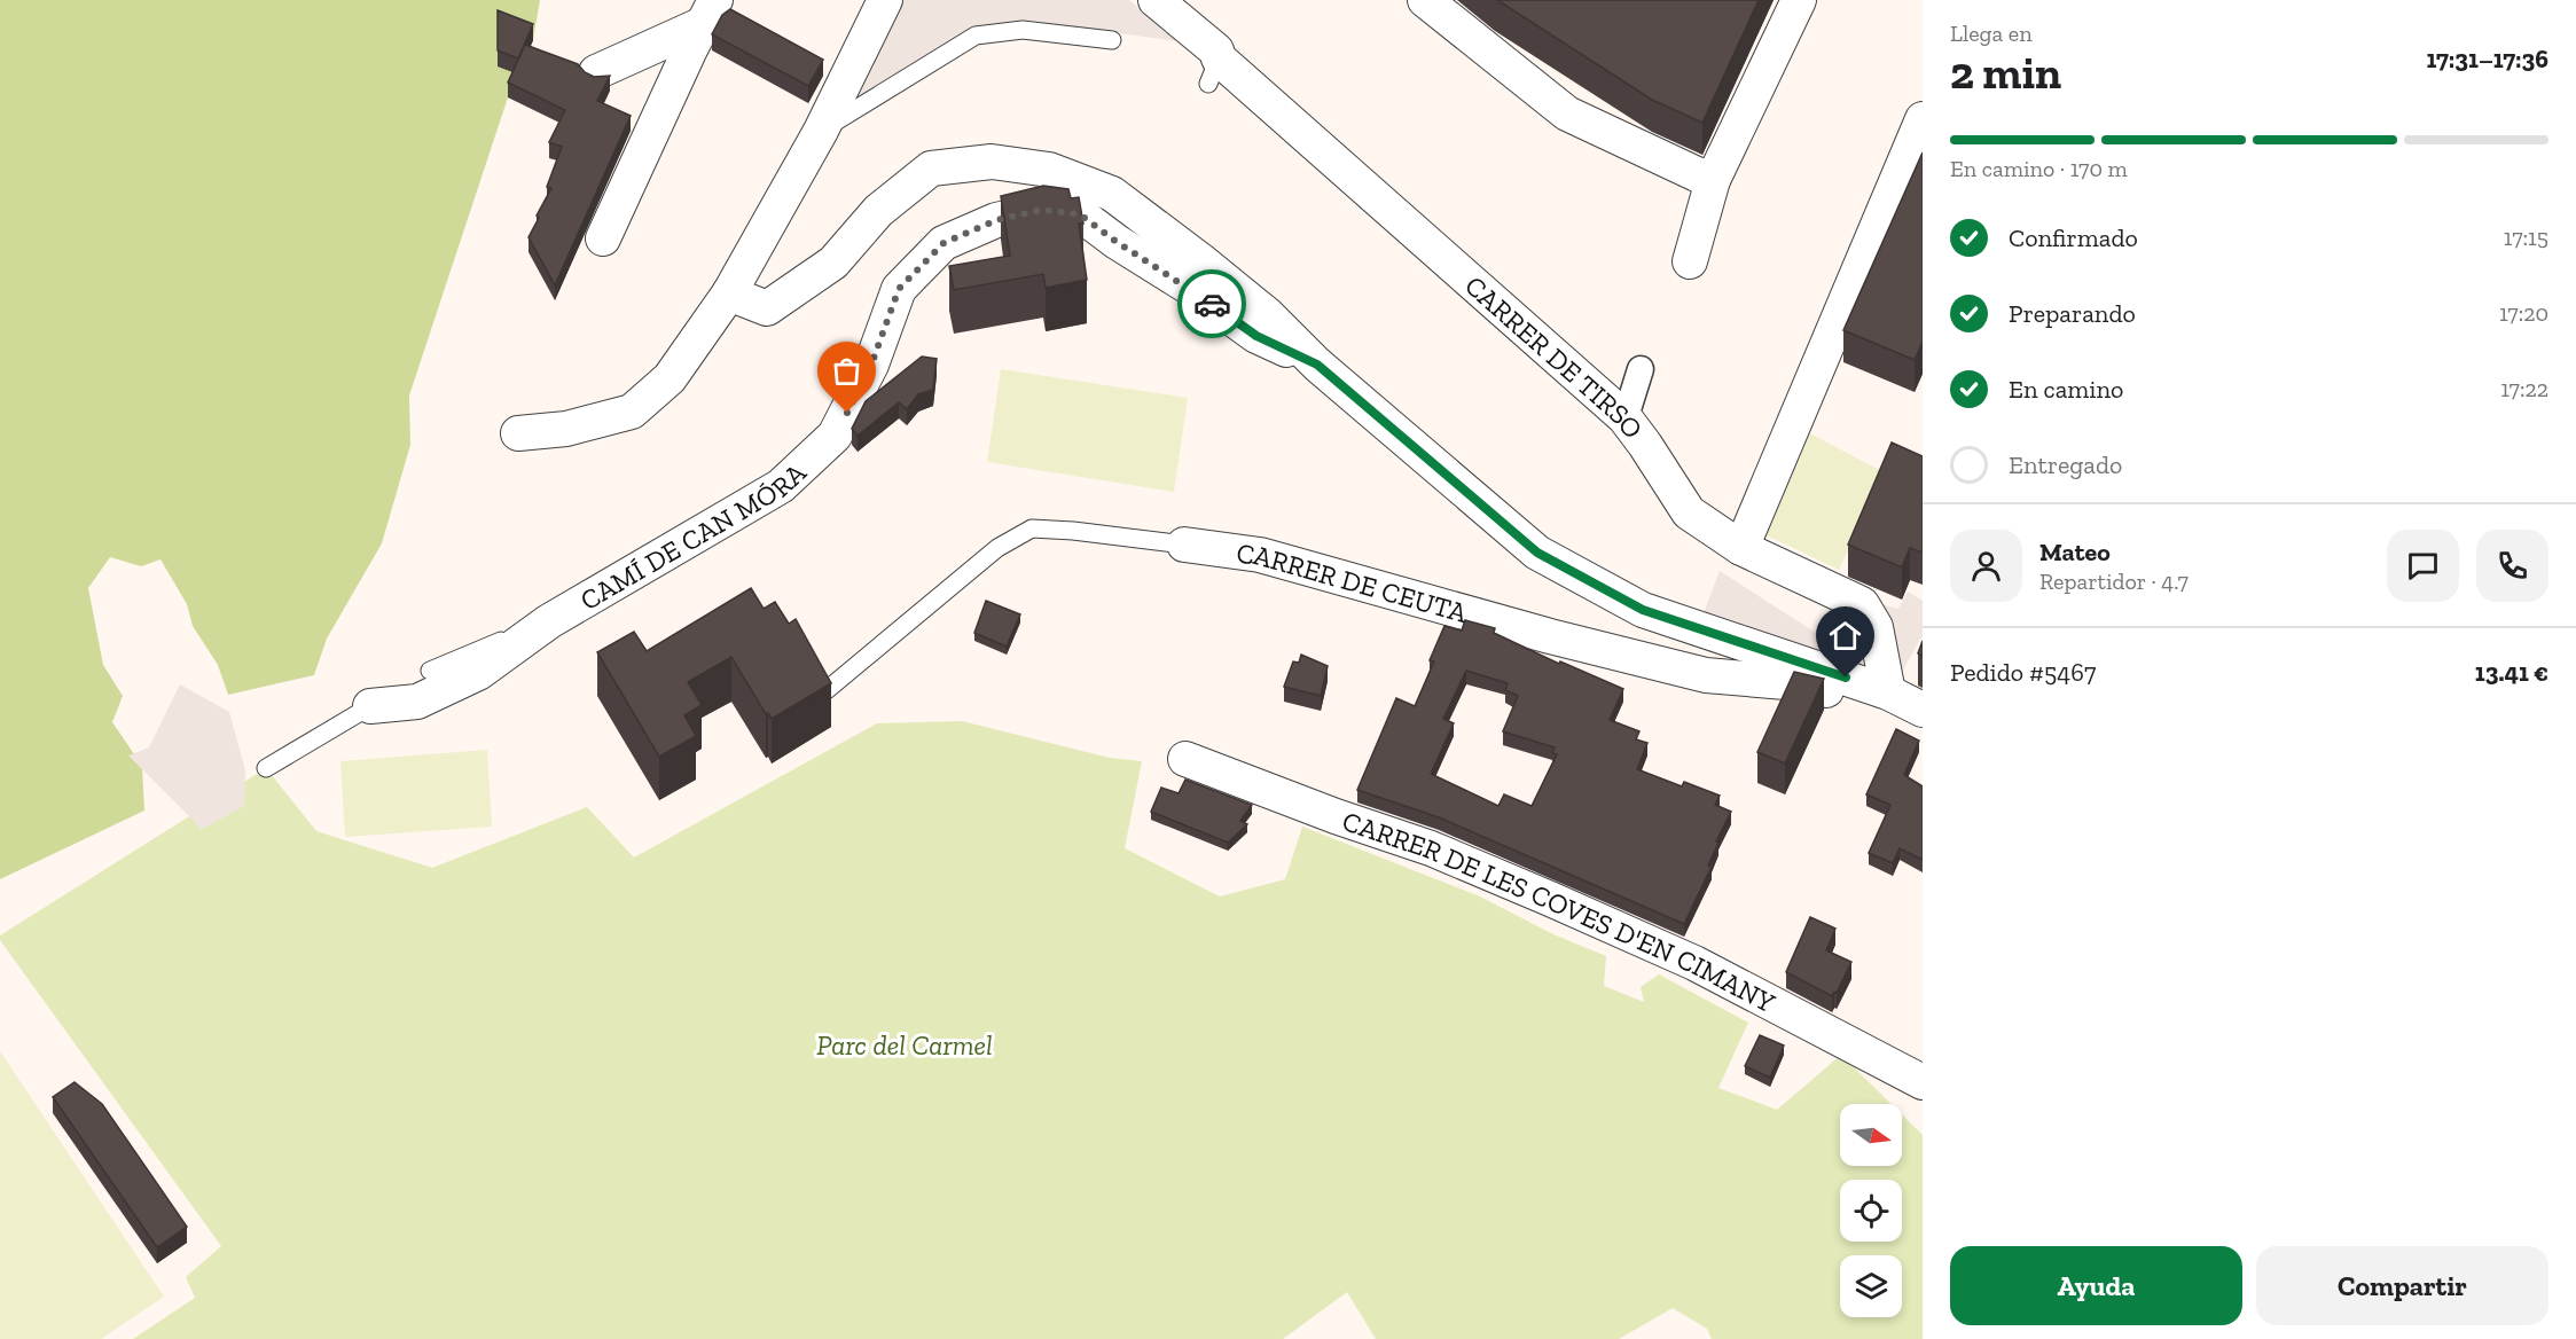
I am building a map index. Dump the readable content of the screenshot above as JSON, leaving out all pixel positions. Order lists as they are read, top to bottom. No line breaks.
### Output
{"streets":{"street":["CARRER DE TIRSO","CAMÍ DE CAN MÓRA","CARRER DE CEUTA","CARRER DE LES COVES D'EN CIMANY"]},"parks":["Parc del Carmel"],"north":"right","page":{"heading":["2 min","Llega en","17:31–17:36"],"panel":["Mateo","Repartidor · 4.7","Pedido #5467","13.41 €"],"bar":"En camino · 170 m","list":[["Confirmado","17:15"],["Preparando","17:20"],["En camino","17:22"],"Entregado"],"buttons":["Ayuda","Compartir"]}}
